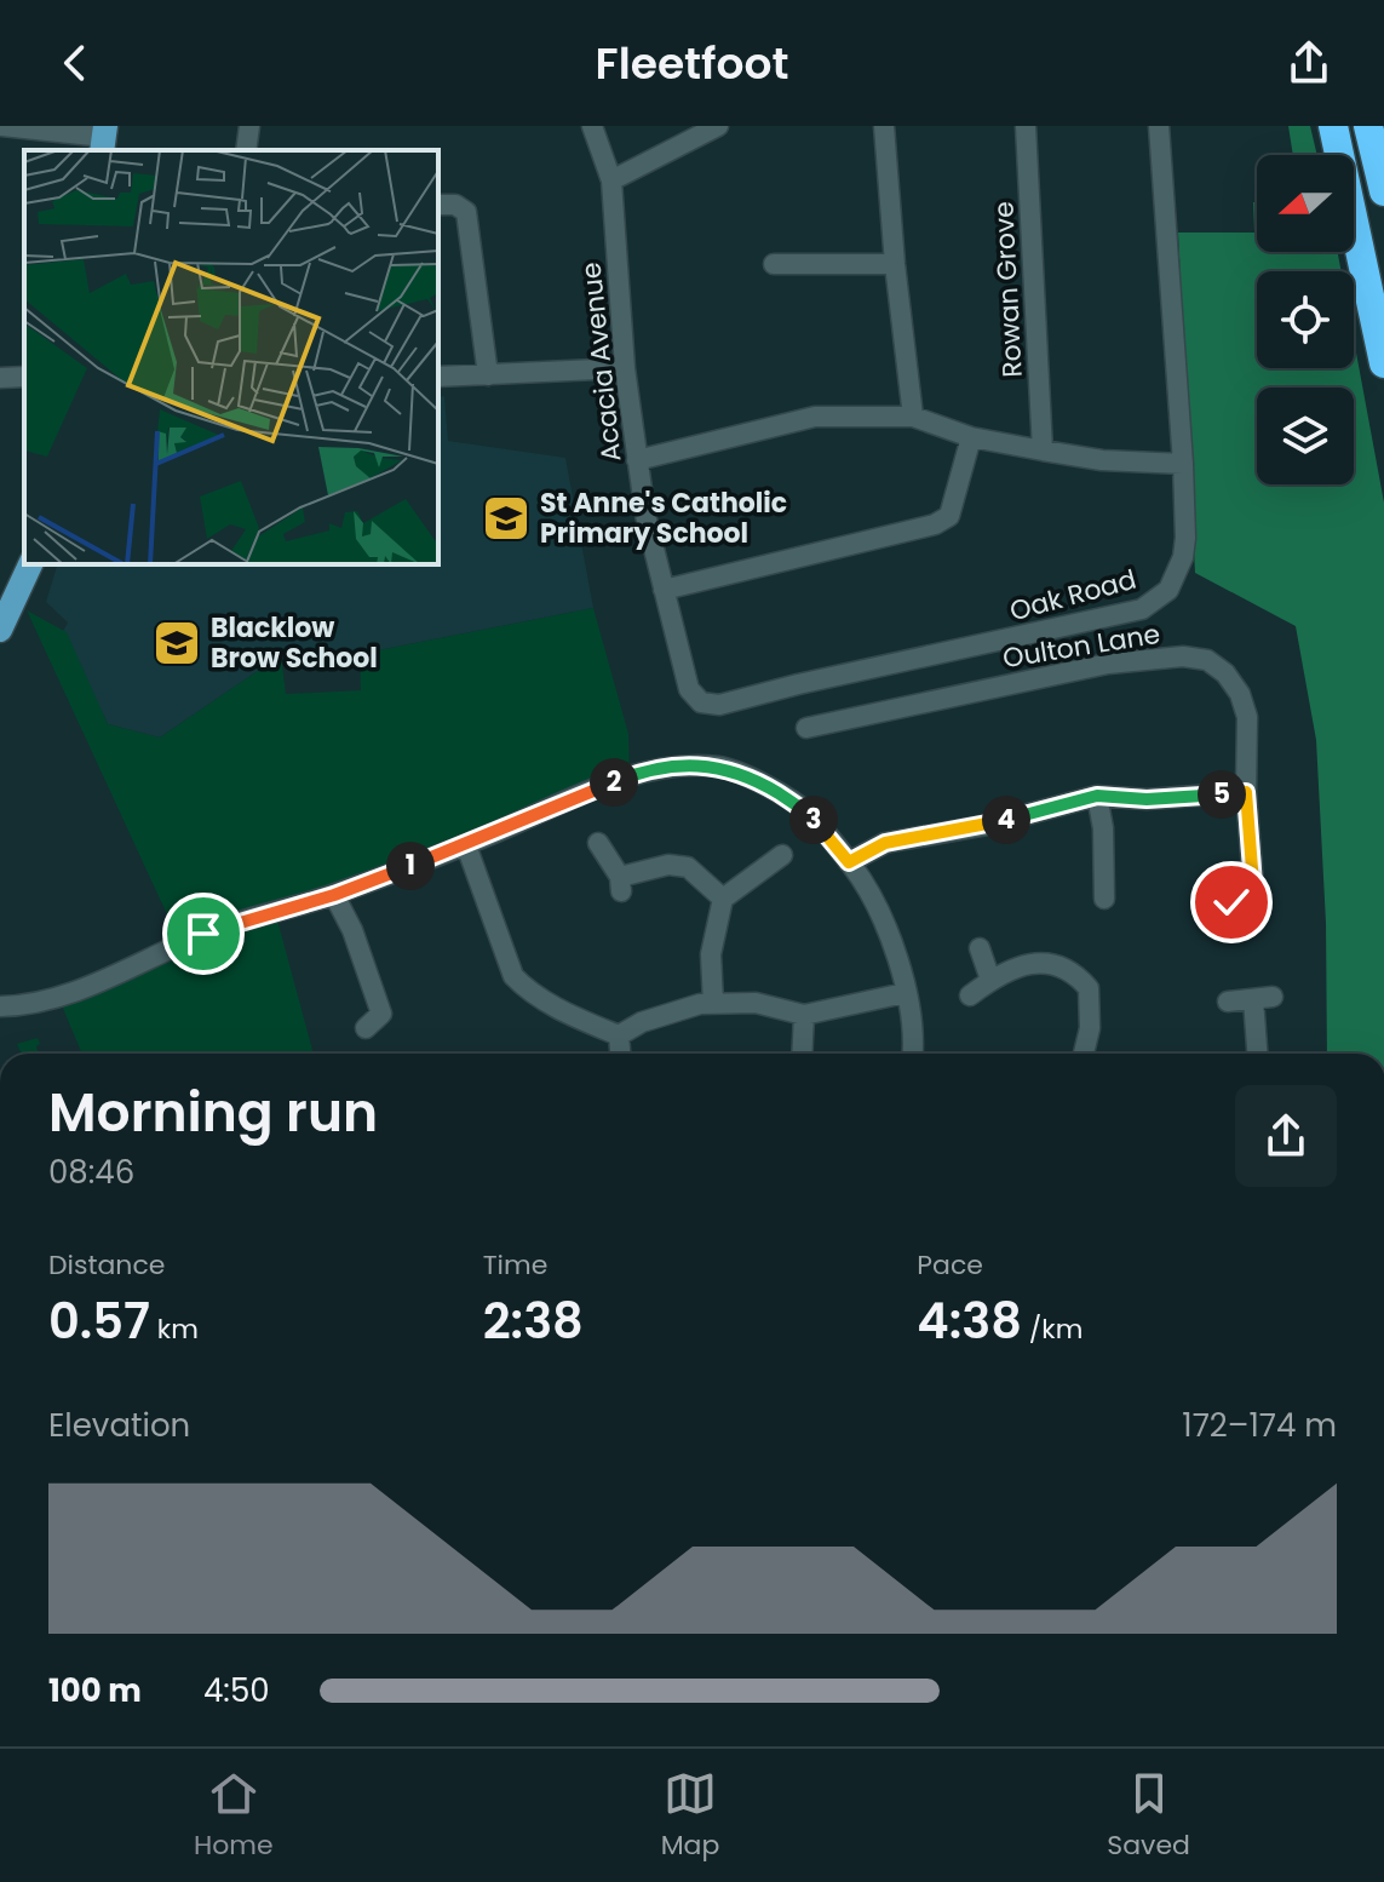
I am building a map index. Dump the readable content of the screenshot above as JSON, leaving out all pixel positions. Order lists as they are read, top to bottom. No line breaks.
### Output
{"streets":{"street":["Rowan Grove","Acacia Avenue","Oak Road","Oulton Lane"]},"crossings":[["Acacia Avenue","Oak Road"]],"places":{"school or university":["St Anne's Catholic Primary School","Blacklow Brow School"]},"north":"left","page":{"header":"Fleetfoot","pins":["2","5","3","4","1"],"heading":["Morning run","08:46"],"stats":[["Distance","0.57 km"],["Time","2:38"],["Pace","4:38 /km"]],"chart":["Elevation","172–174 m"],"list":[{"name":"100 m","note":"4:50"}],"tabs":["Home","Map","Saved"]}}
